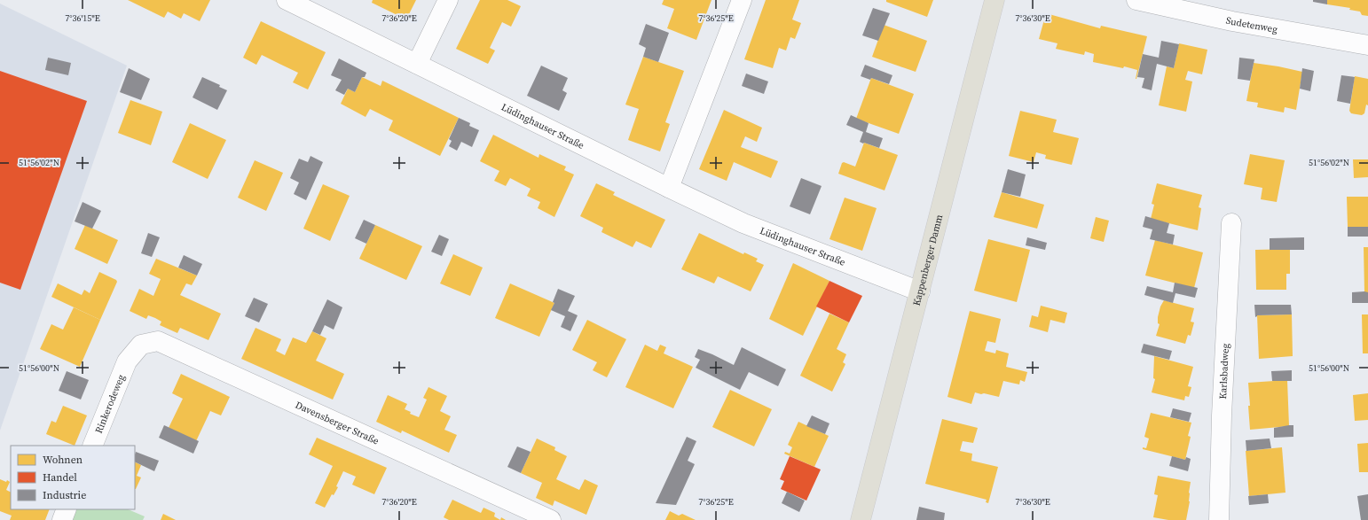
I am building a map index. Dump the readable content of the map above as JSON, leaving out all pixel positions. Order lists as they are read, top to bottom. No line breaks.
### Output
{"streets":{"main road":["Kappenberger Damm"],"street":["Sudetenweg","Lüdinghauser Straße","Karlsbadweg","Rinkerodeweg","Davensberger Straße"]},"crossings":[["Lüdinghauser Straße","Kappenberger Damm"],["Rinkerodeweg","Davensberger Straße"]],"legend":["Wohnen","Handel","Industrie"],"coordinates":["7°36'15\"E","7°36'20\"E","7°36'25\"E","7°36'30\"E","51°56'02\"N","51°56'00\"N"]}
